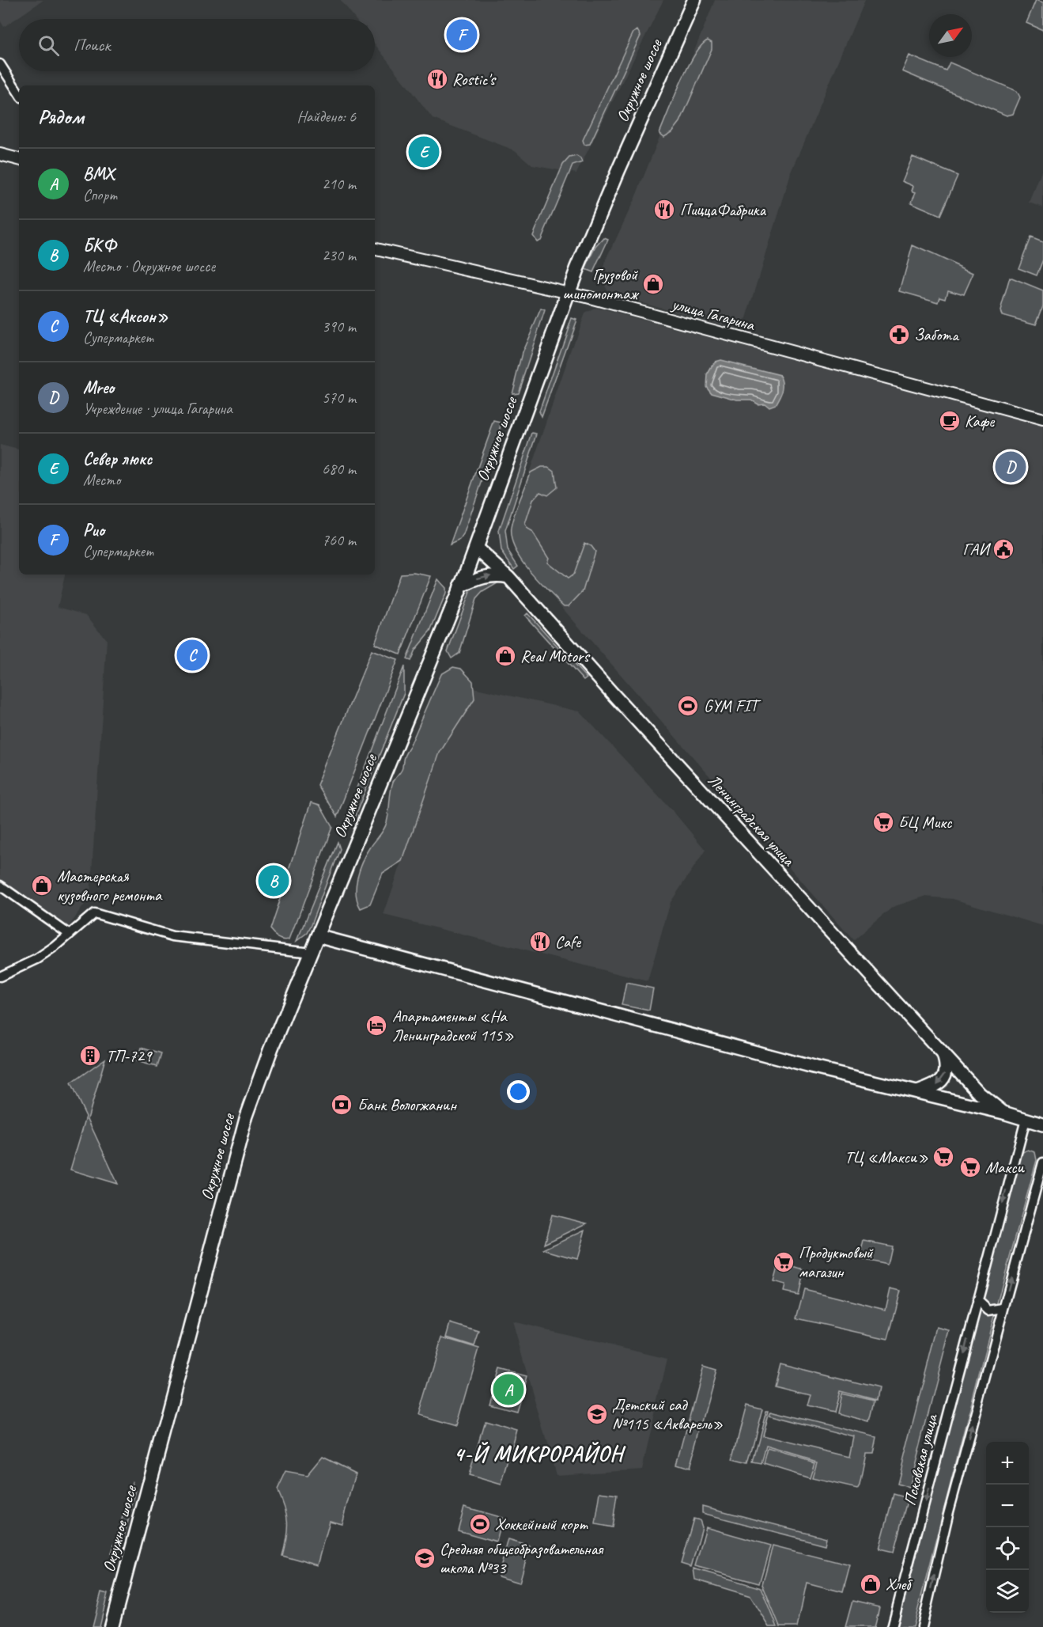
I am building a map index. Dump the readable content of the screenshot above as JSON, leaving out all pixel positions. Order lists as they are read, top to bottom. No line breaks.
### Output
{"streets":{"main road":["Окружное шоссе","Ленинградская улица"],"street":["улица Гагарина","Псковская улица"]},"crossings":[["Окружное шоссе","улица Гагарина"],["Окружное шоссе","Ленинградская улица"],["Ленинградская улица","Псковская улица"]],"districts":["4-Й МИКРОРАЙОН"],"places":{"restaurant":["Rostic's","ПиццаФабрика","Cafe"],"shop":["Грузовой шиномонтаж","Real Motors","Мастерская кузовного ремонта","Хлеб"],"pharmacy":["Забота"],"cafe":["Кафе"],"public building":["ГАИ"],"sports":["GYM FIT","Хоккейный корт"],"supermarket":["БЦ Микс","ТЦ «Макси»","Макси","Продуктовый магазин"],"hotel":["Апартаменты «На Ленинградской 115»"],"building":["ТП-729"],"bank":["Банк Вологжанин"],"school or university":["Детский сад №115 «Акварель»","Средняя общеобразовательная школа №33"]},"north":"top right","page":{"pins":["F","E","D","C","B","A"],"search":"Поиск","heading":["Рядом","Найдено: 6"],"list":[{"mark":"A","name":"BMX","note":"Спорт","value":"210 m"},{"mark":"B","name":"БКФ","note":"Место · Окружное шоссе","value":"230 m"},{"mark":"C","name":"ТЦ «Аксон»","note":"Супермаркет","value":"390 m"},{"mark":"D","name":"Mreo","note":"Учреждение · улица Гагарина","value":"570 m"},{"mark":"E","name":"Север люкс","note":"Место","value":"680 m"},{"mark":"F","name":"Рио","note":"Супермаркет","value":"760 m"}],"map_buttons":["+","−"]}}
